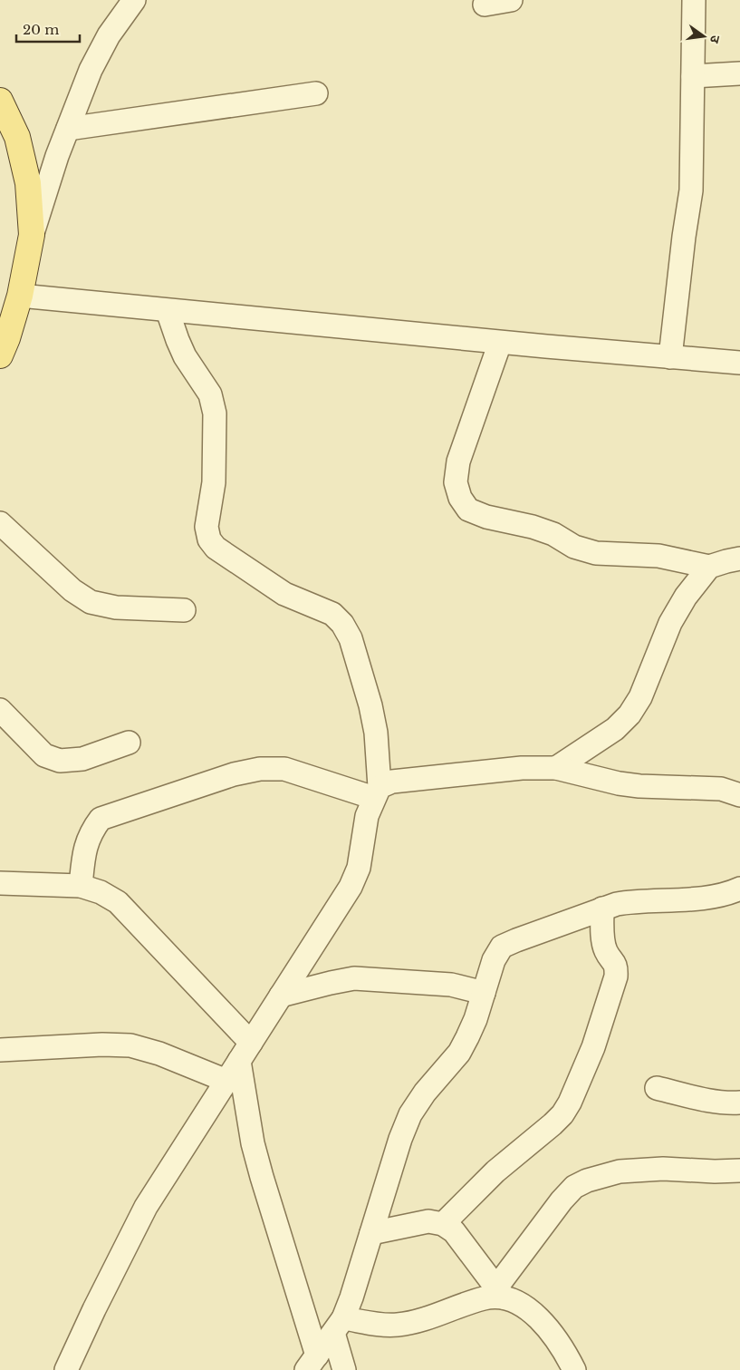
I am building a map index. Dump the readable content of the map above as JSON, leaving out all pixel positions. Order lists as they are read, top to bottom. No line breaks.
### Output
{"scale_bar":"20 m","north":"right"}
